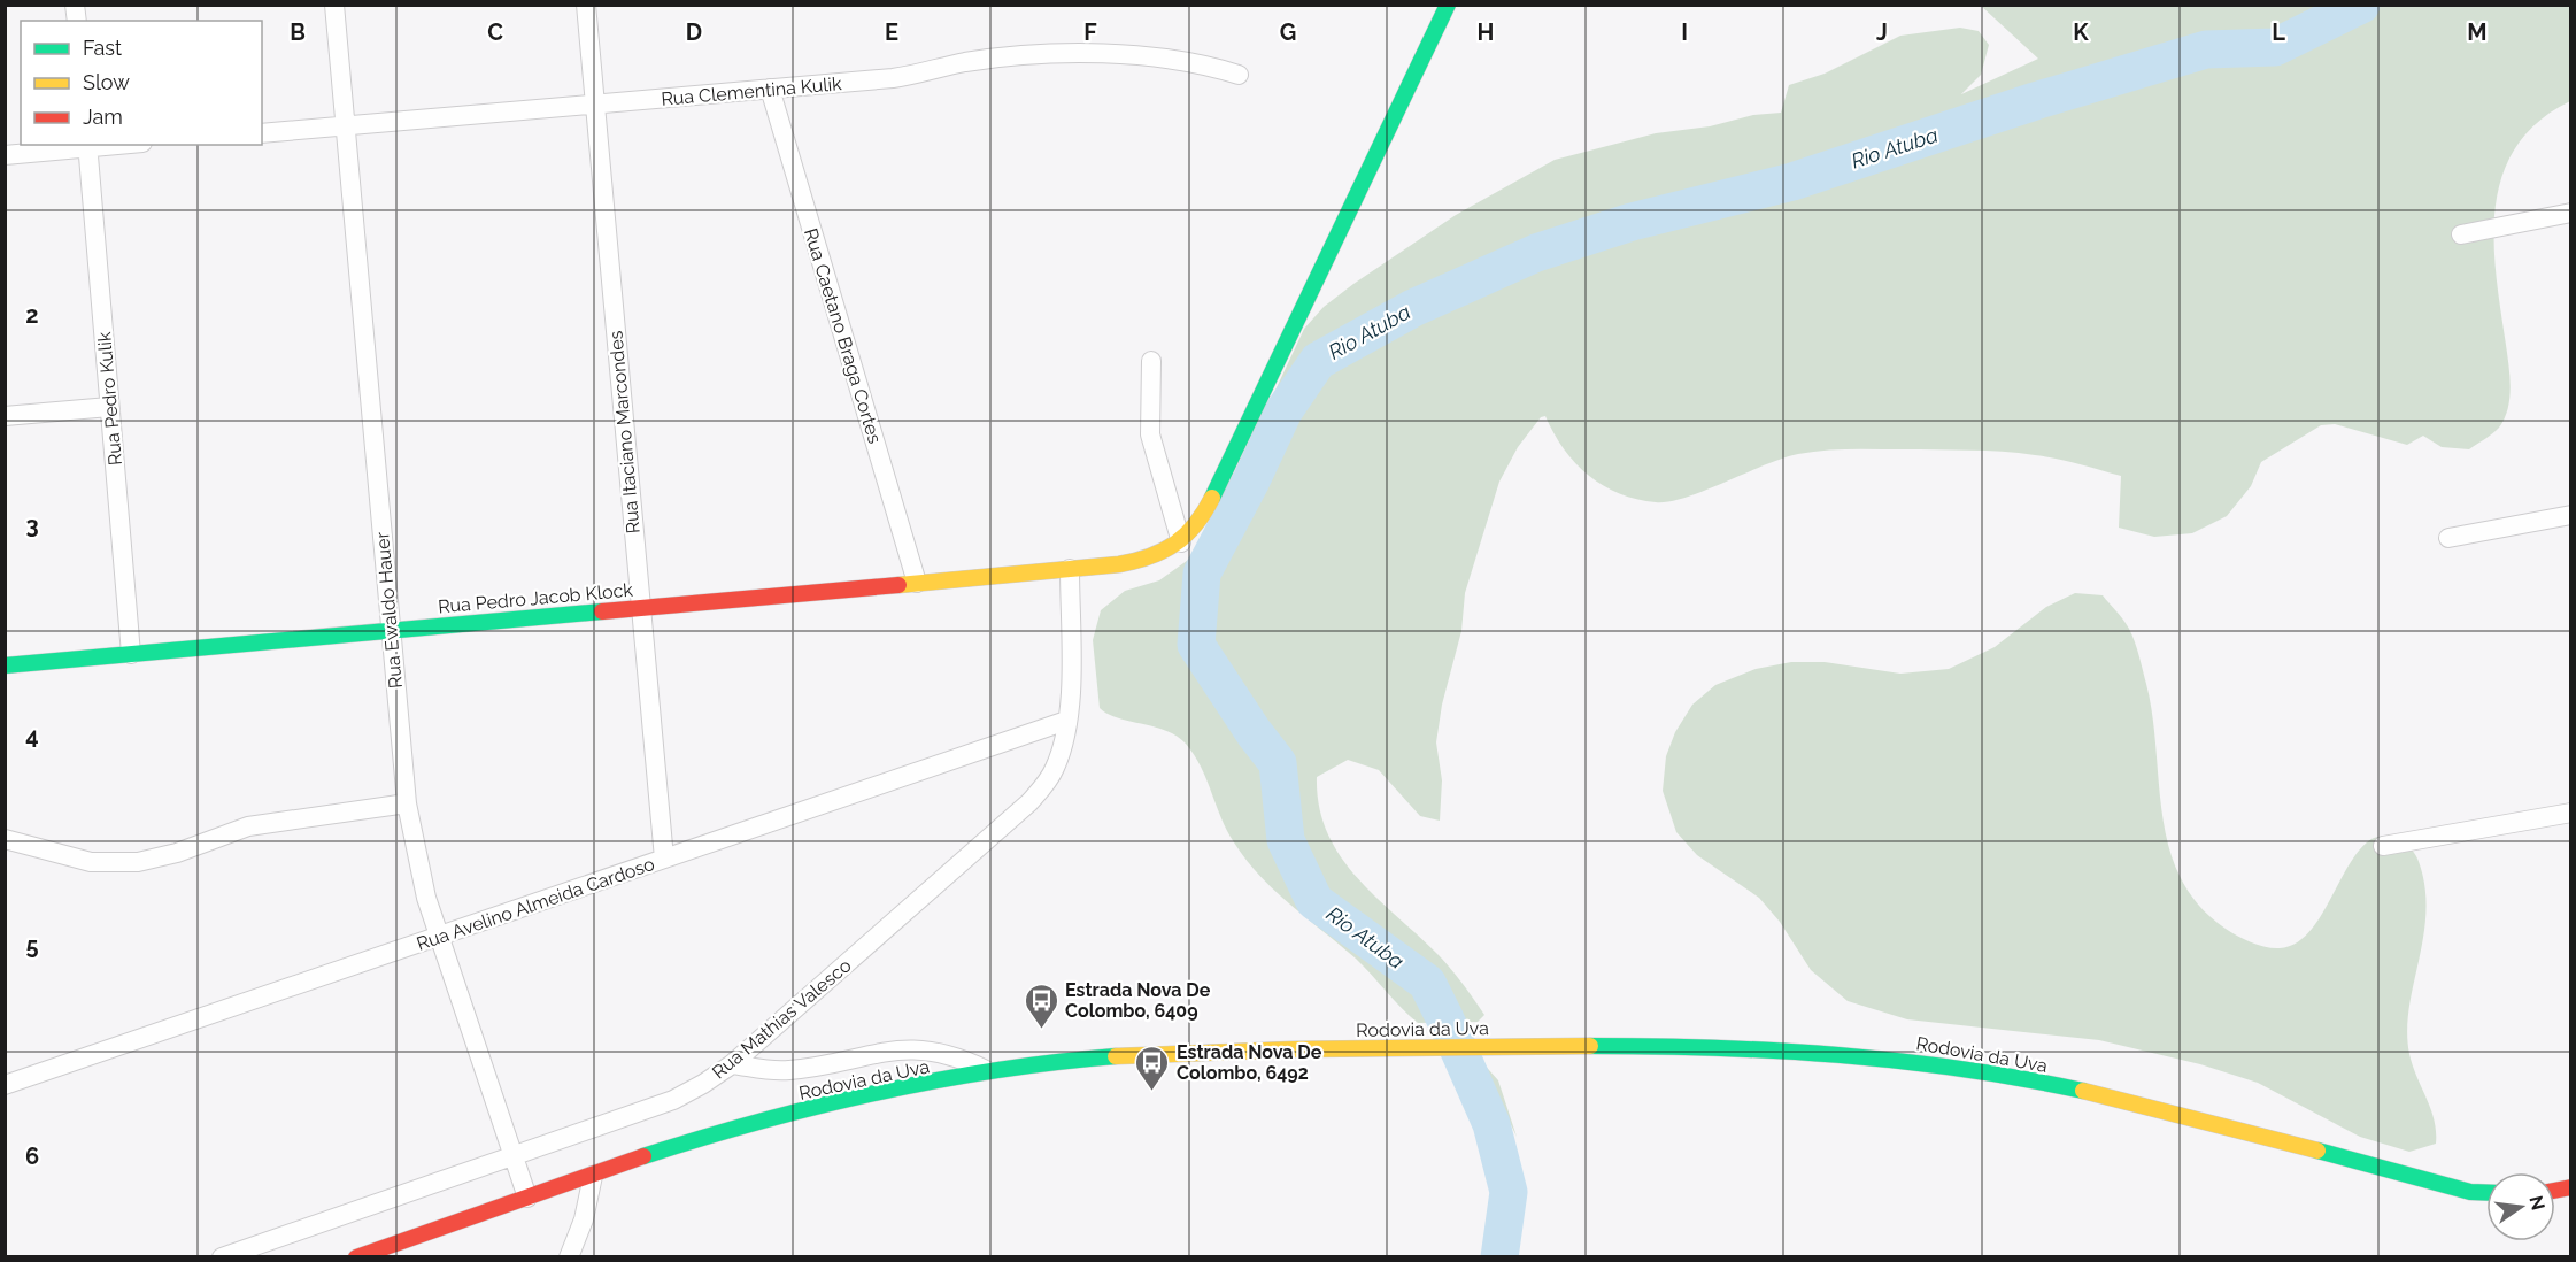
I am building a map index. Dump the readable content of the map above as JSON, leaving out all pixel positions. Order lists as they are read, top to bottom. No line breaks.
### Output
{"streets":{"main road":["Rua Pedro Jacob Klock","Rodovia da Uva"],"street":["Rua Clementina Kulik","Rua Caetano Braga Cortes","Rua Pedro Kulik","Rua Itaciano Marcondes","Rua Ewaldo Hauer","Rua Avelino Almeida Cardoso","Rua Mathias Valesco"]},"crossings":[["Rua Clementina Kulik","Rua Caetano Braga Cortes"],["Rua Clementina Kulik","Rua Itaciano Marcondes"],["Rua Clementina Kulik","Rua Ewaldo Hauer"],["Rua Caetano Braga Cortes","Rua Pedro Jacob Klock"],["Rua Pedro Kulik","Rua Pedro Jacob Klock"],["Rua Itaciano Marcondes","Rua Pedro Jacob Klock"],["Rua Itaciano Marcondes","Rua Avelino Almeida Cardoso"],["Rua Pedro Jacob Klock","Rua Ewaldo Hauer"],["Rua Pedro Jacob Klock","Rua Mathias Valesco"],["Rua Ewaldo Hauer","Rua Avelino Almeida Cardoso"],["Rua Ewaldo Hauer","Rua Mathias Valesco"],["Rua Ewaldo Hauer","Rodovia da Uva"],["Rua Avelino Almeida Cardoso","Rua Mathias Valesco"]],"water":["Rio Atuba"],"places":{"bus stop":["Estrada Nova De Colombo, 6409","Estrada Nova De Colombo, 6492"]},"legend":["Fast","Slow","Jam"],"north":"right","grid":{"columns":["B","C","D","E","F","G","H","I","J","K","L","M"],"rows":["2","3","4","5","6"]}}
